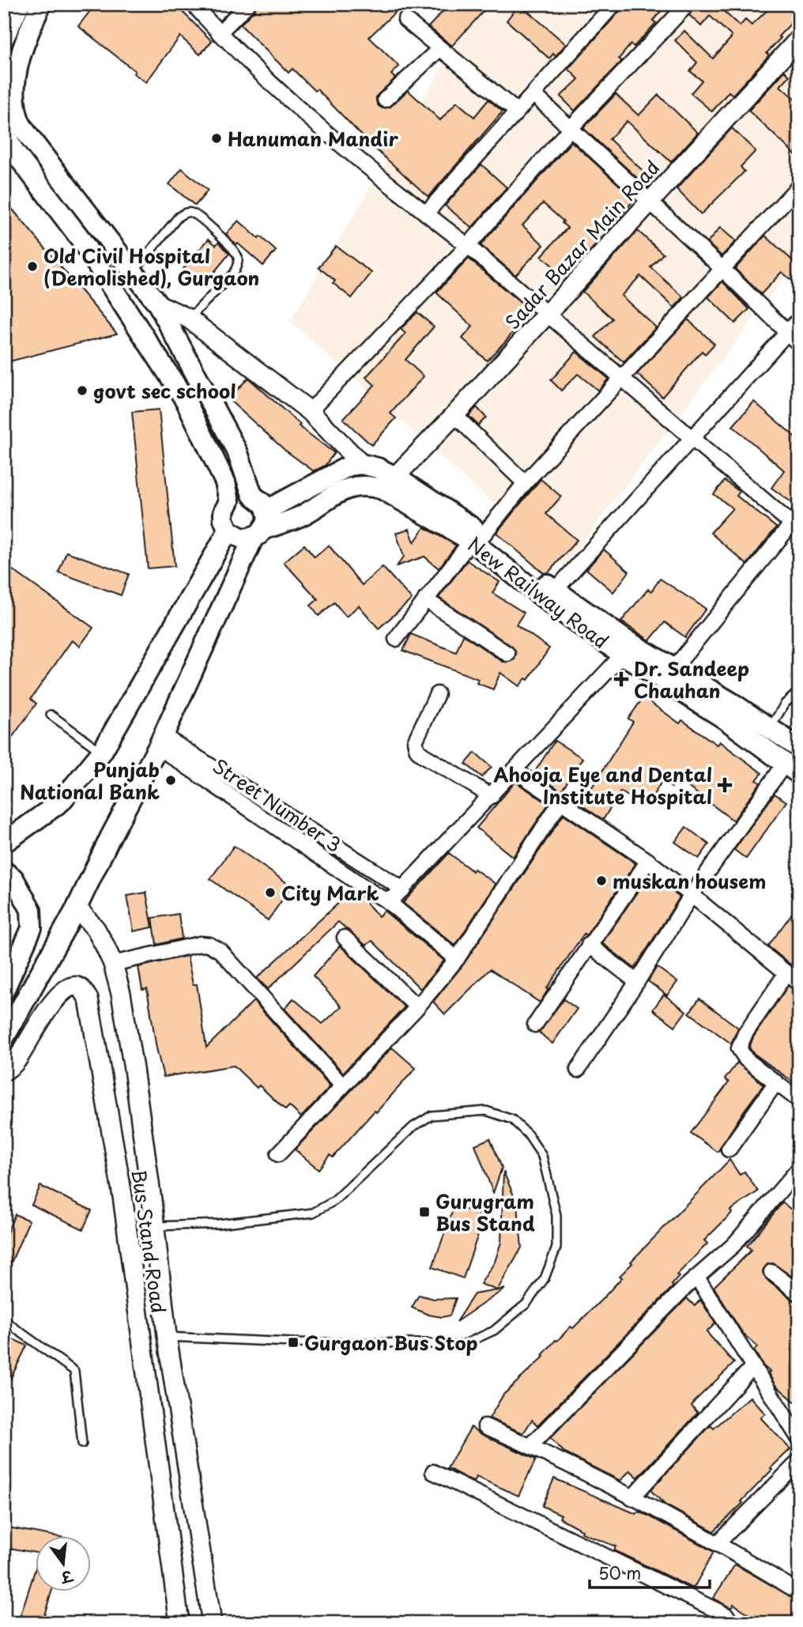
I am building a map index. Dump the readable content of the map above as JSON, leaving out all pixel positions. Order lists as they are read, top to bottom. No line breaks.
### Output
{"streets":{"main road":["New Railway Road"],"street":["Sadar Bazar Main Road","Street Number 3","Bus Stand Road"]},"crossings":[["Sadar Bazar Main Road","New Railway Road"]],"places":{"other":["Hanuman Mandir","Old Civil Hospital (Demolished), Gurgaon","govt sec school","Punjab National Bank","muskan housem","City Mark"],"health":["Dr. Sandeep Chauhan","Ahooja Eye and Dental Institute Hospital"],"transit":["Gurugram Bus Stand","Gurgaon Bus Stop"]},"scale_bar":"50 m","north":"bottom"}
